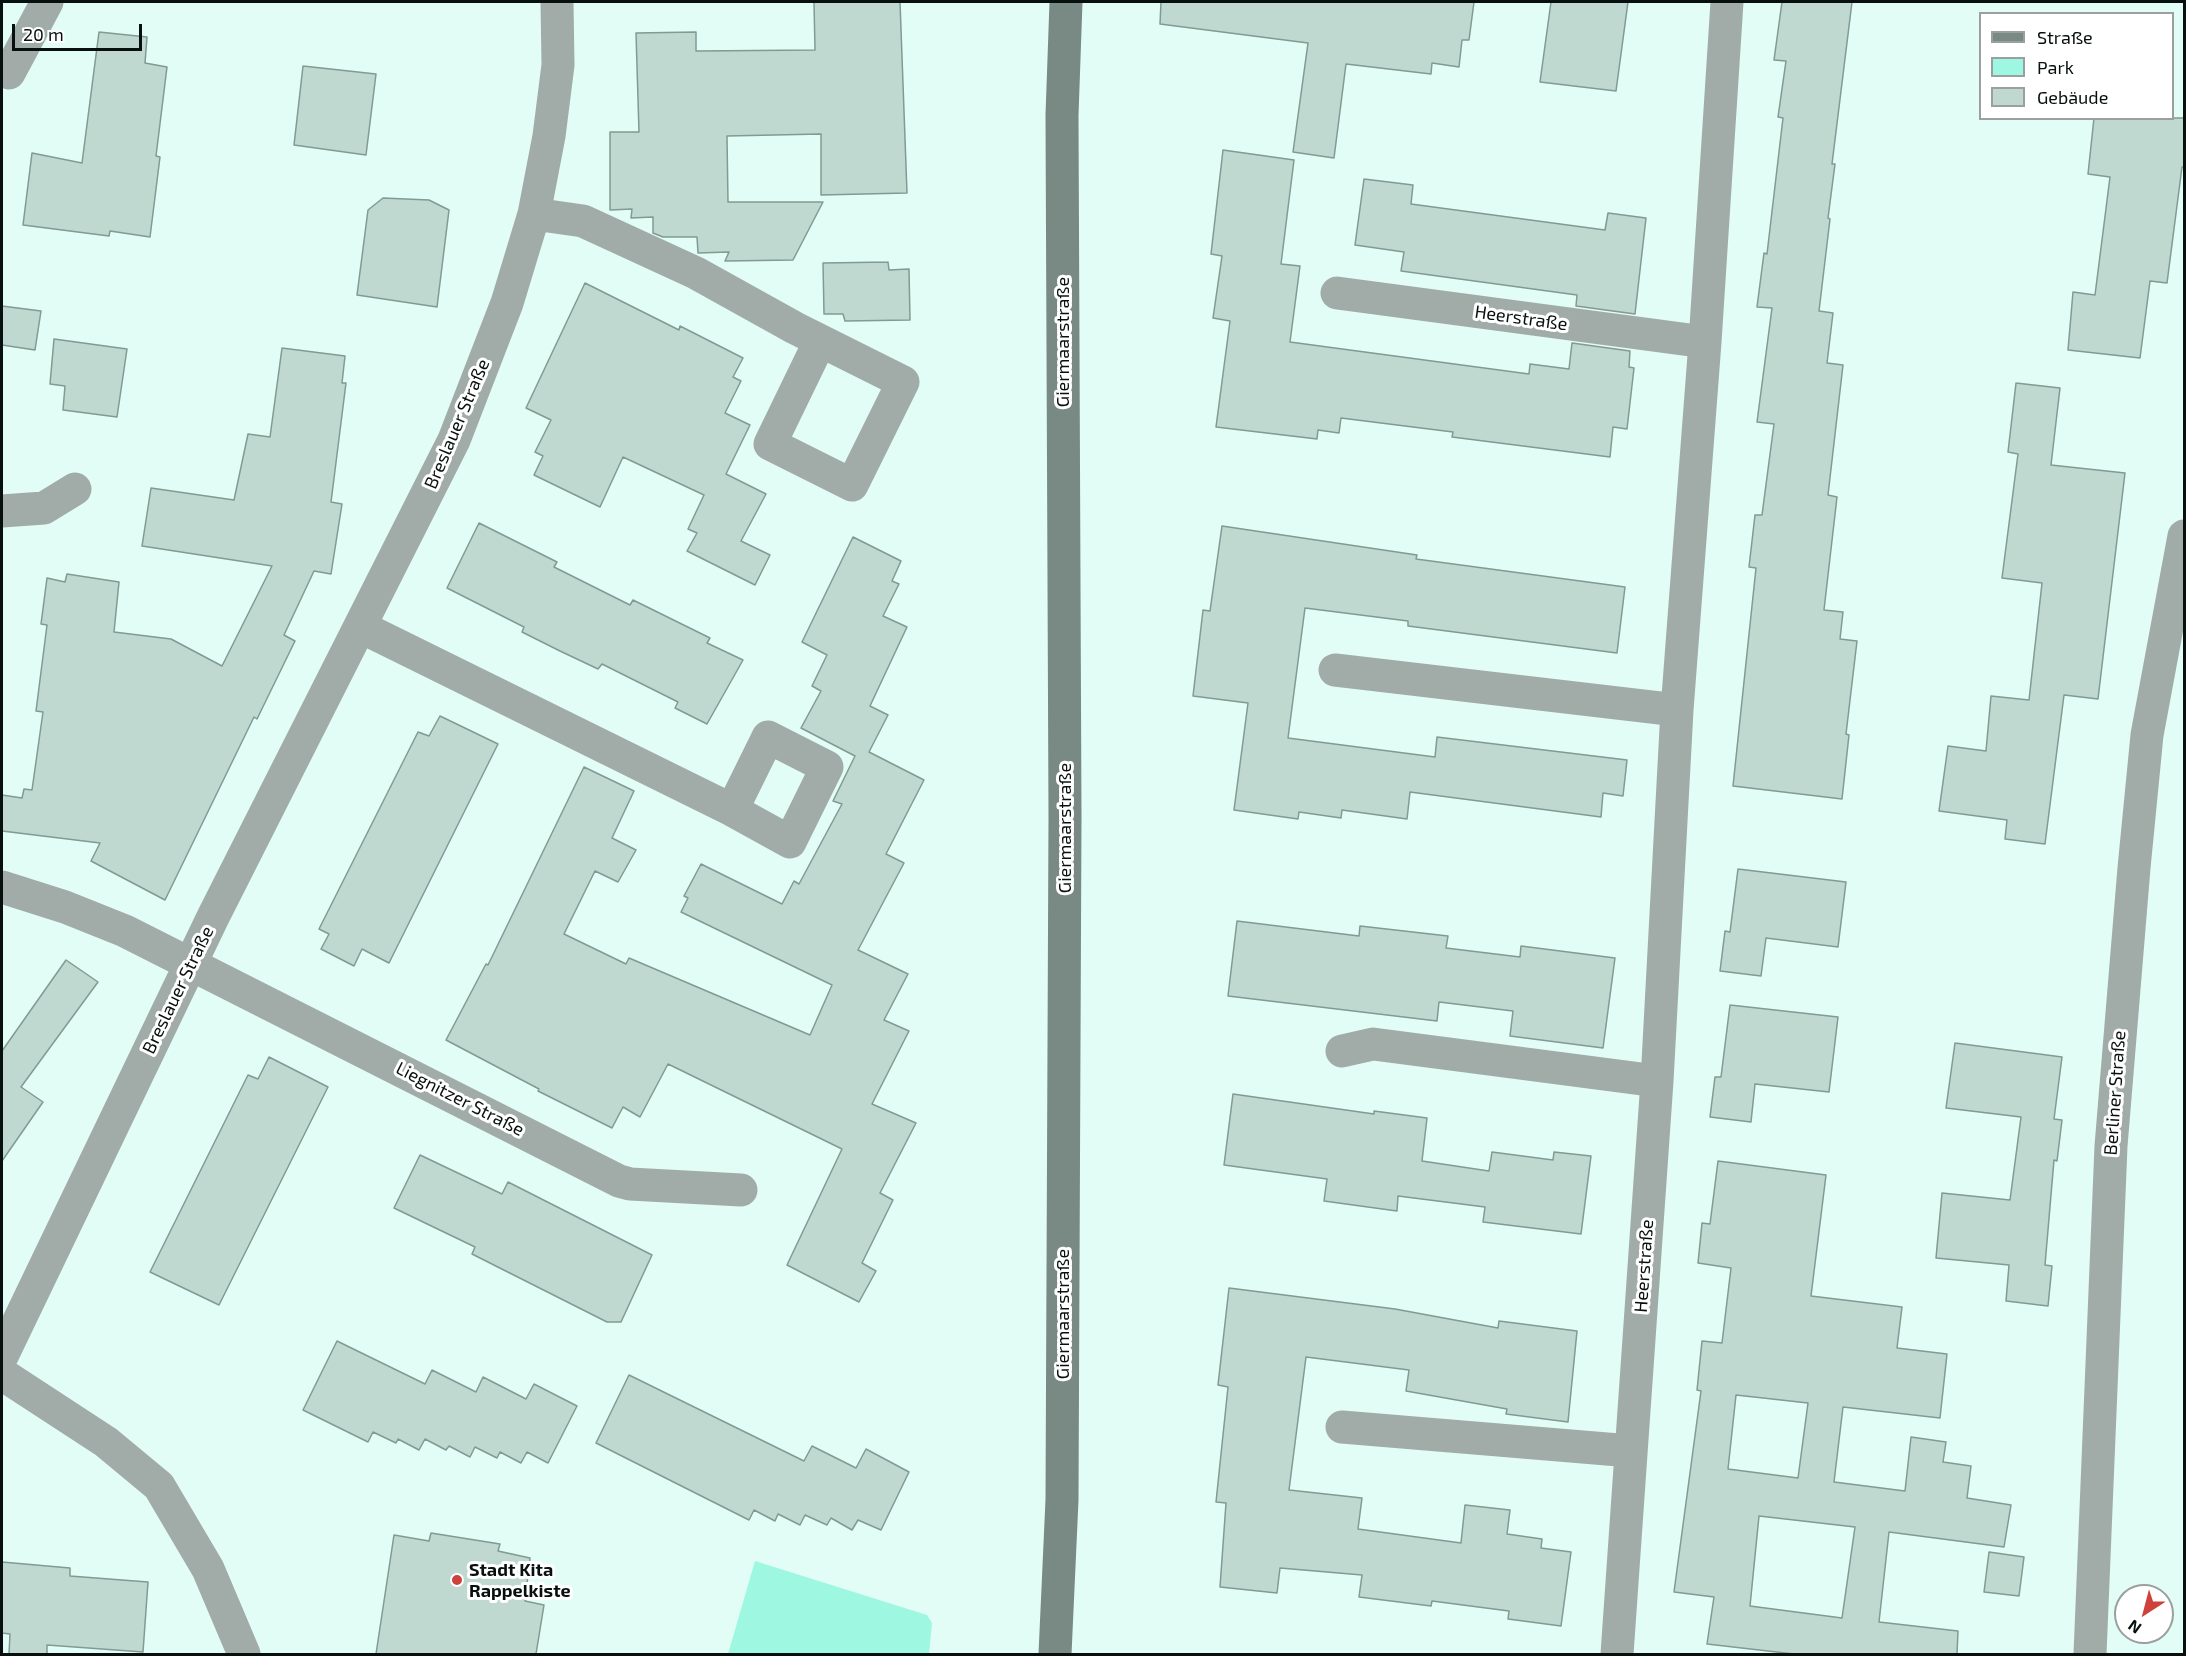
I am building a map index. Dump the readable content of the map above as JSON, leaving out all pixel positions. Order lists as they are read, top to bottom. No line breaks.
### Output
{"streets":{"main road":["Giermaarstraße"],"street":["Heerstraße","Breslauer Straße","Berliner Straße","Liegnitzer Straße"]},"crossings":[["Breslauer Straße","Liegnitzer Straße"]],"places":["Stadt Kita Rappelkiste"],"legend":["Straße","Park","Gebäude"],"scale_bar":"20 m","north":"bottom left"}
